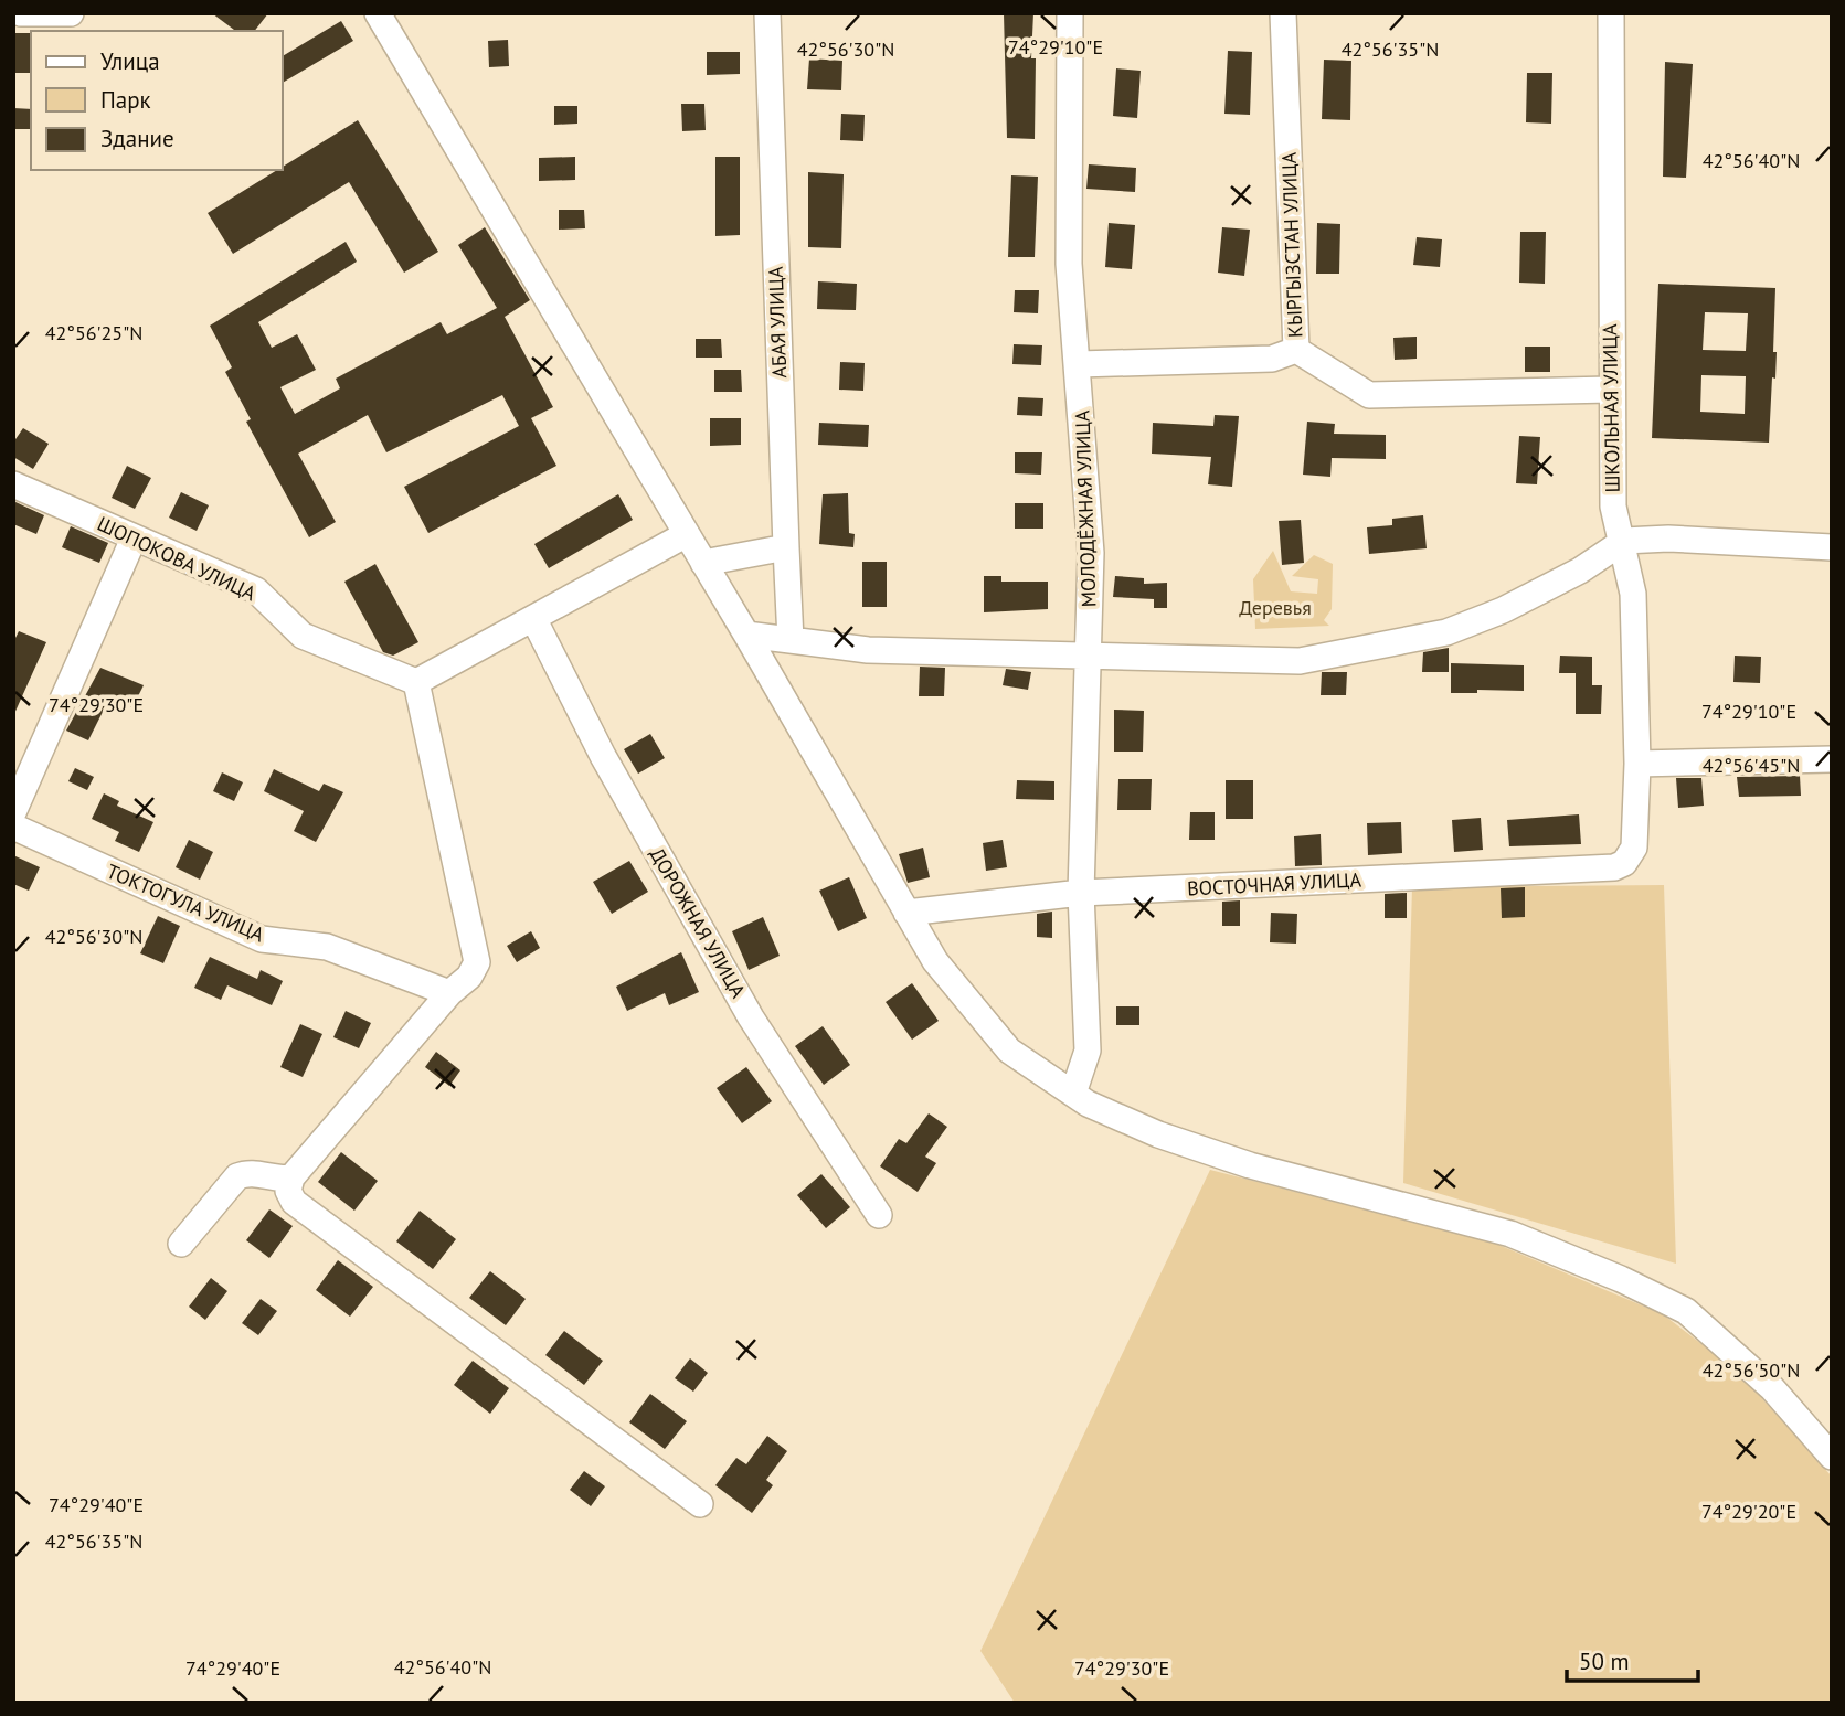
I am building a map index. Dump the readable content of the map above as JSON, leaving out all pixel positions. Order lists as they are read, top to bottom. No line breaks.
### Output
{"streets":{"street":["КЫРГЫЗСТАН УЛИЦА","АБАЯ УЛИЦА","ШКОЛЬНАЯ УЛИЦА","МОЛОДЁЖНАЯ УЛИЦА","ШОПОКОВА УЛИЦА","ВОСТОЧНАЯ УЛИЦА","ТОКТОГУЛА УЛИЦА","ДОРОЖНАЯ УЛИЦА"]},"crossings":[["КЫРГЫЗСТАН УЛИЦА","МОЛОДЁЖНАЯ УЛИЦА"],["ШКОЛЬНАЯ УЛИЦА","ВОСТОЧНАЯ УЛИЦА"],["МОЛОДЁЖНАЯ УЛИЦА","ВОСТОЧНАЯ УЛИЦА"]],"parks":["Деревья"],"legend":["Улица","Парк","Здание"],"scale_bar":"50 m","coordinates":["74°29'10\"E","42°56'30\"N","42°56'35\"N","42°56'40\"N","42°56'25\"N","74°29'30\"E","42°56'45\"N","42°56'50\"N","74°29'40\"E","74°29'20\"E"]}
